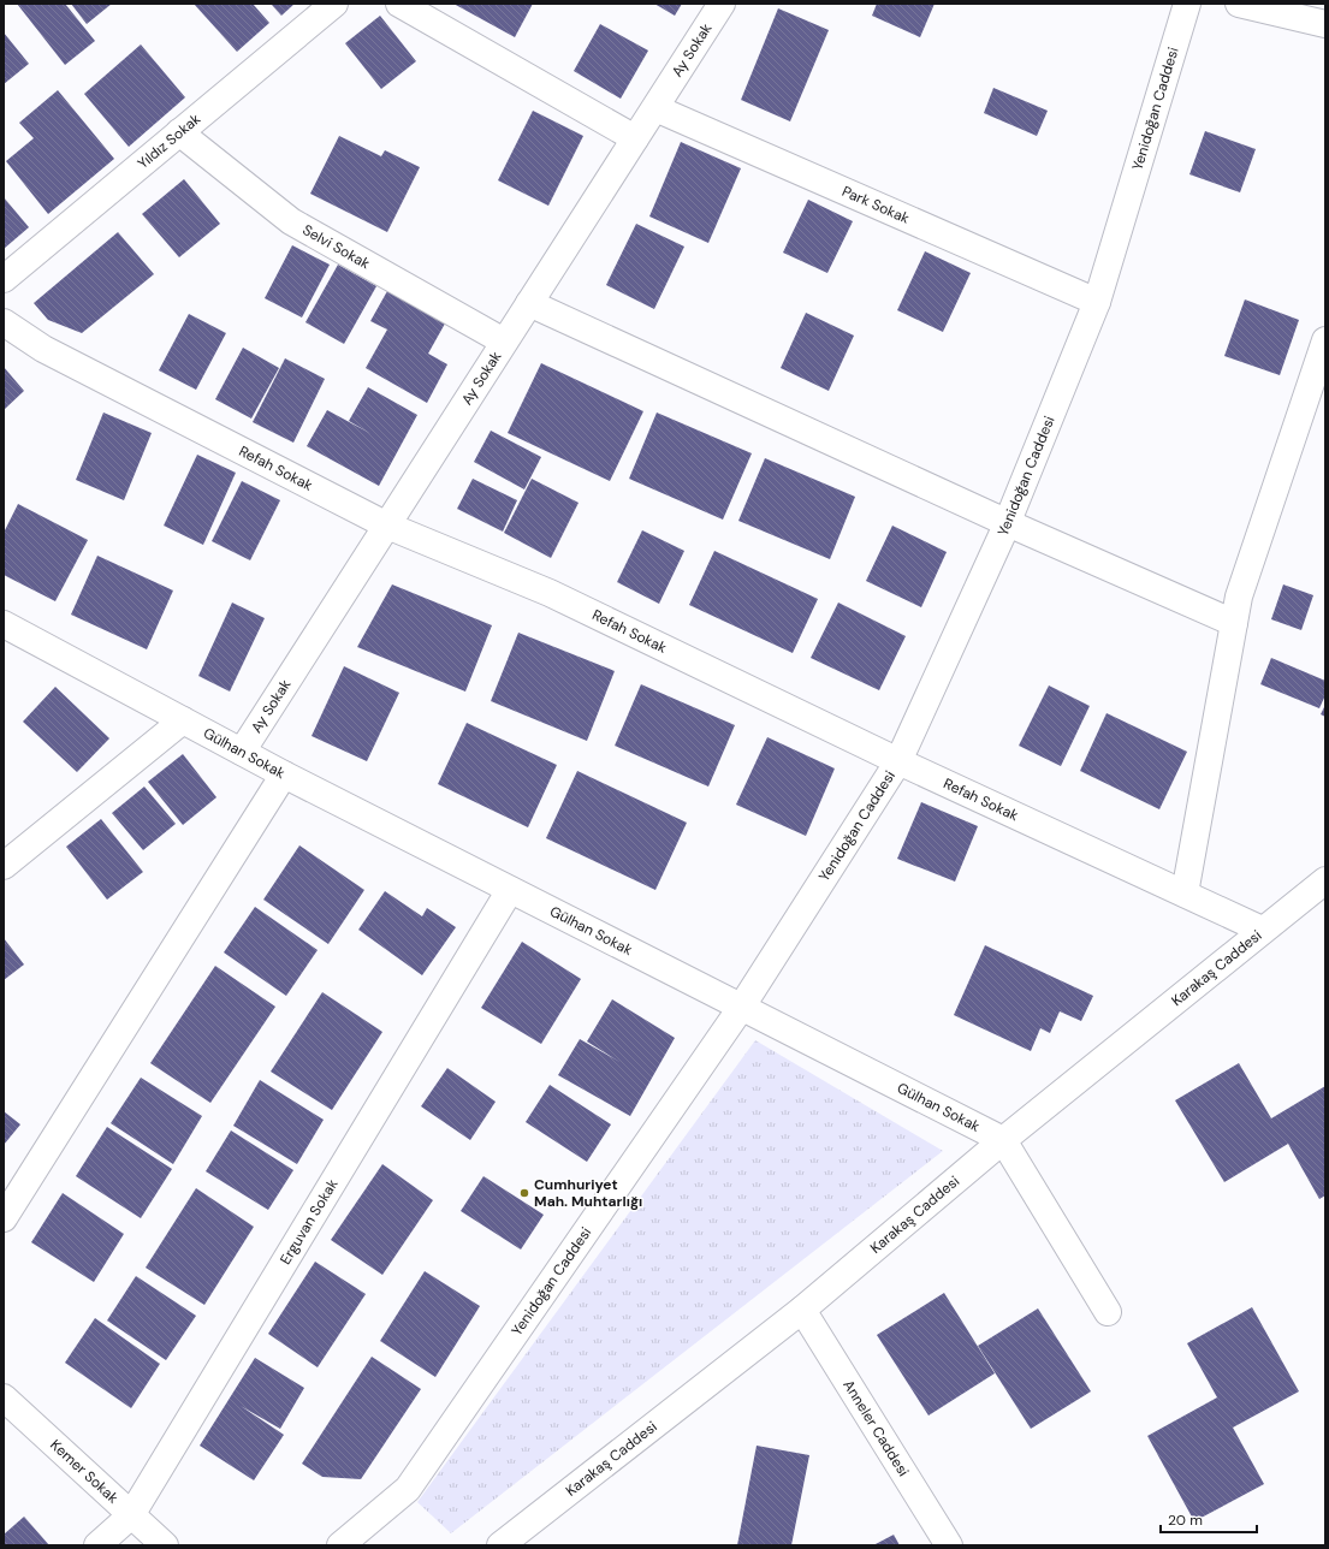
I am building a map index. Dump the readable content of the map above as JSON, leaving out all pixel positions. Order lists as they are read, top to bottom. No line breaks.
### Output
{"streets":{"street":["Ay Sokak","Yenidoğan Caddesi","Yıldız Sokak","Park Sokak","Selvi Sokak","Refah Sokak","Gülhan Sokak","Karakaş Caddesi","Erguvan Sokak","Anneler Caddesi","Kemer Sokak"]},"crossings":[["Ay Sokak","Park Sokak"],["Ay Sokak","Selvi Sokak"],["Ay Sokak","Refah Sokak"],["Ay Sokak","Gülhan Sokak"],["Yenidoğan Caddesi","Park Sokak"],["Yenidoğan Caddesi","Refah Sokak"],["Yenidoğan Caddesi","Gülhan Sokak"],["Yıldız Sokak","Selvi Sokak"],["Refah Sokak","Karakaş Caddesi"],["Gülhan Sokak","Karakaş Caddesi"],["Gülhan Sokak","Erguvan Sokak"],["Karakaş Caddesi","Anneler Caddesi"],["Erguvan Sokak","Kemer Sokak"]],"places":["Cumhuriyet Mah. Muhtarlığı"],"scale_bar":"20 m"}
